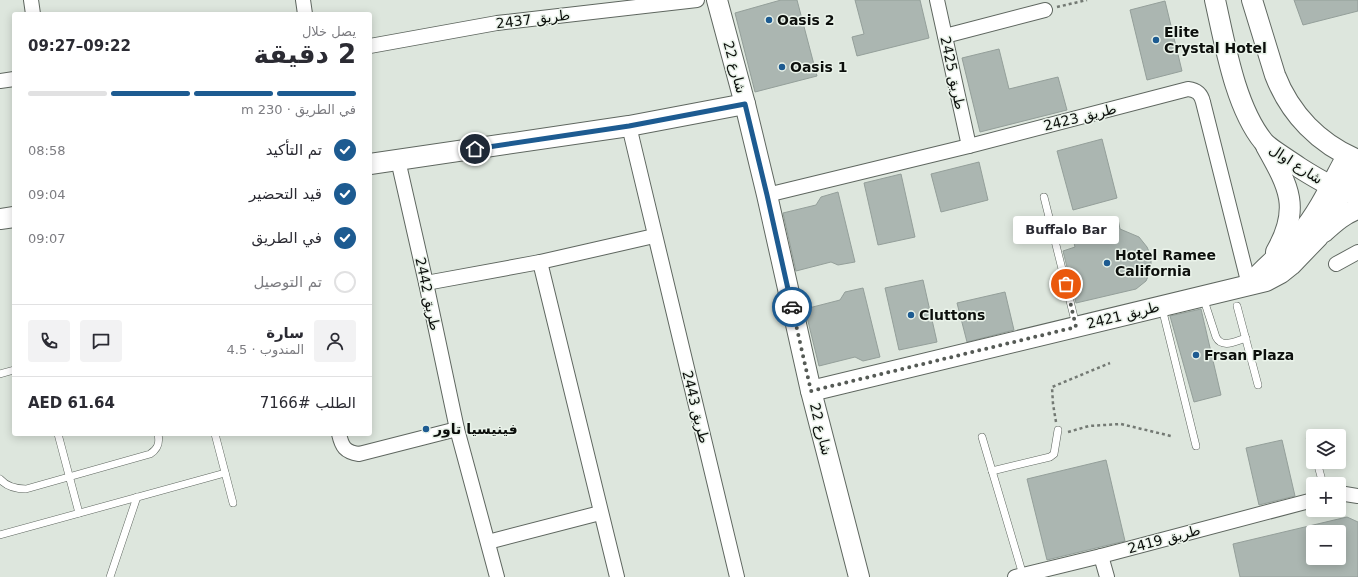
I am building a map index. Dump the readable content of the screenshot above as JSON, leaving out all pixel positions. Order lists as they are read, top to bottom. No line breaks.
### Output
{"streets":{"street":["طريق 2437","شارع 22","طريق 2425","طريق 2423","شارع اوال","طريق 2442","طريق 2421","طريق 2443","طريق 2419"]},"crossings":[["شارع 22","طريق 2423"],["شارع 22","طريق 2421"],["طريق 2425","طريق 2423"],["طريق 2423","طريق 2421"],["شارع اوال","طريق 2421"]],"places":["Oasis 2","Elite Crystal Hotel","Oasis 1","Hotel Ramee California","Buffalo Bar","Cluttons","Frsan Plaza","فينيسيا تاور"],"page":{"heading":["2 دقيقة","يصل خلال","09:22–09:27"],"panel":["سارة","المندوب · 4.5","الطلب #7166","AED 61.64"],"bar":"في الطريق · 230 m","list":[["تم التأكيد","08:58"],["قيد التحضير","09:04"],["في الطريق","09:07"],"تم التوصيل"],"bubble":"Buffalo Bar","map_buttons":["+","−"]}}
